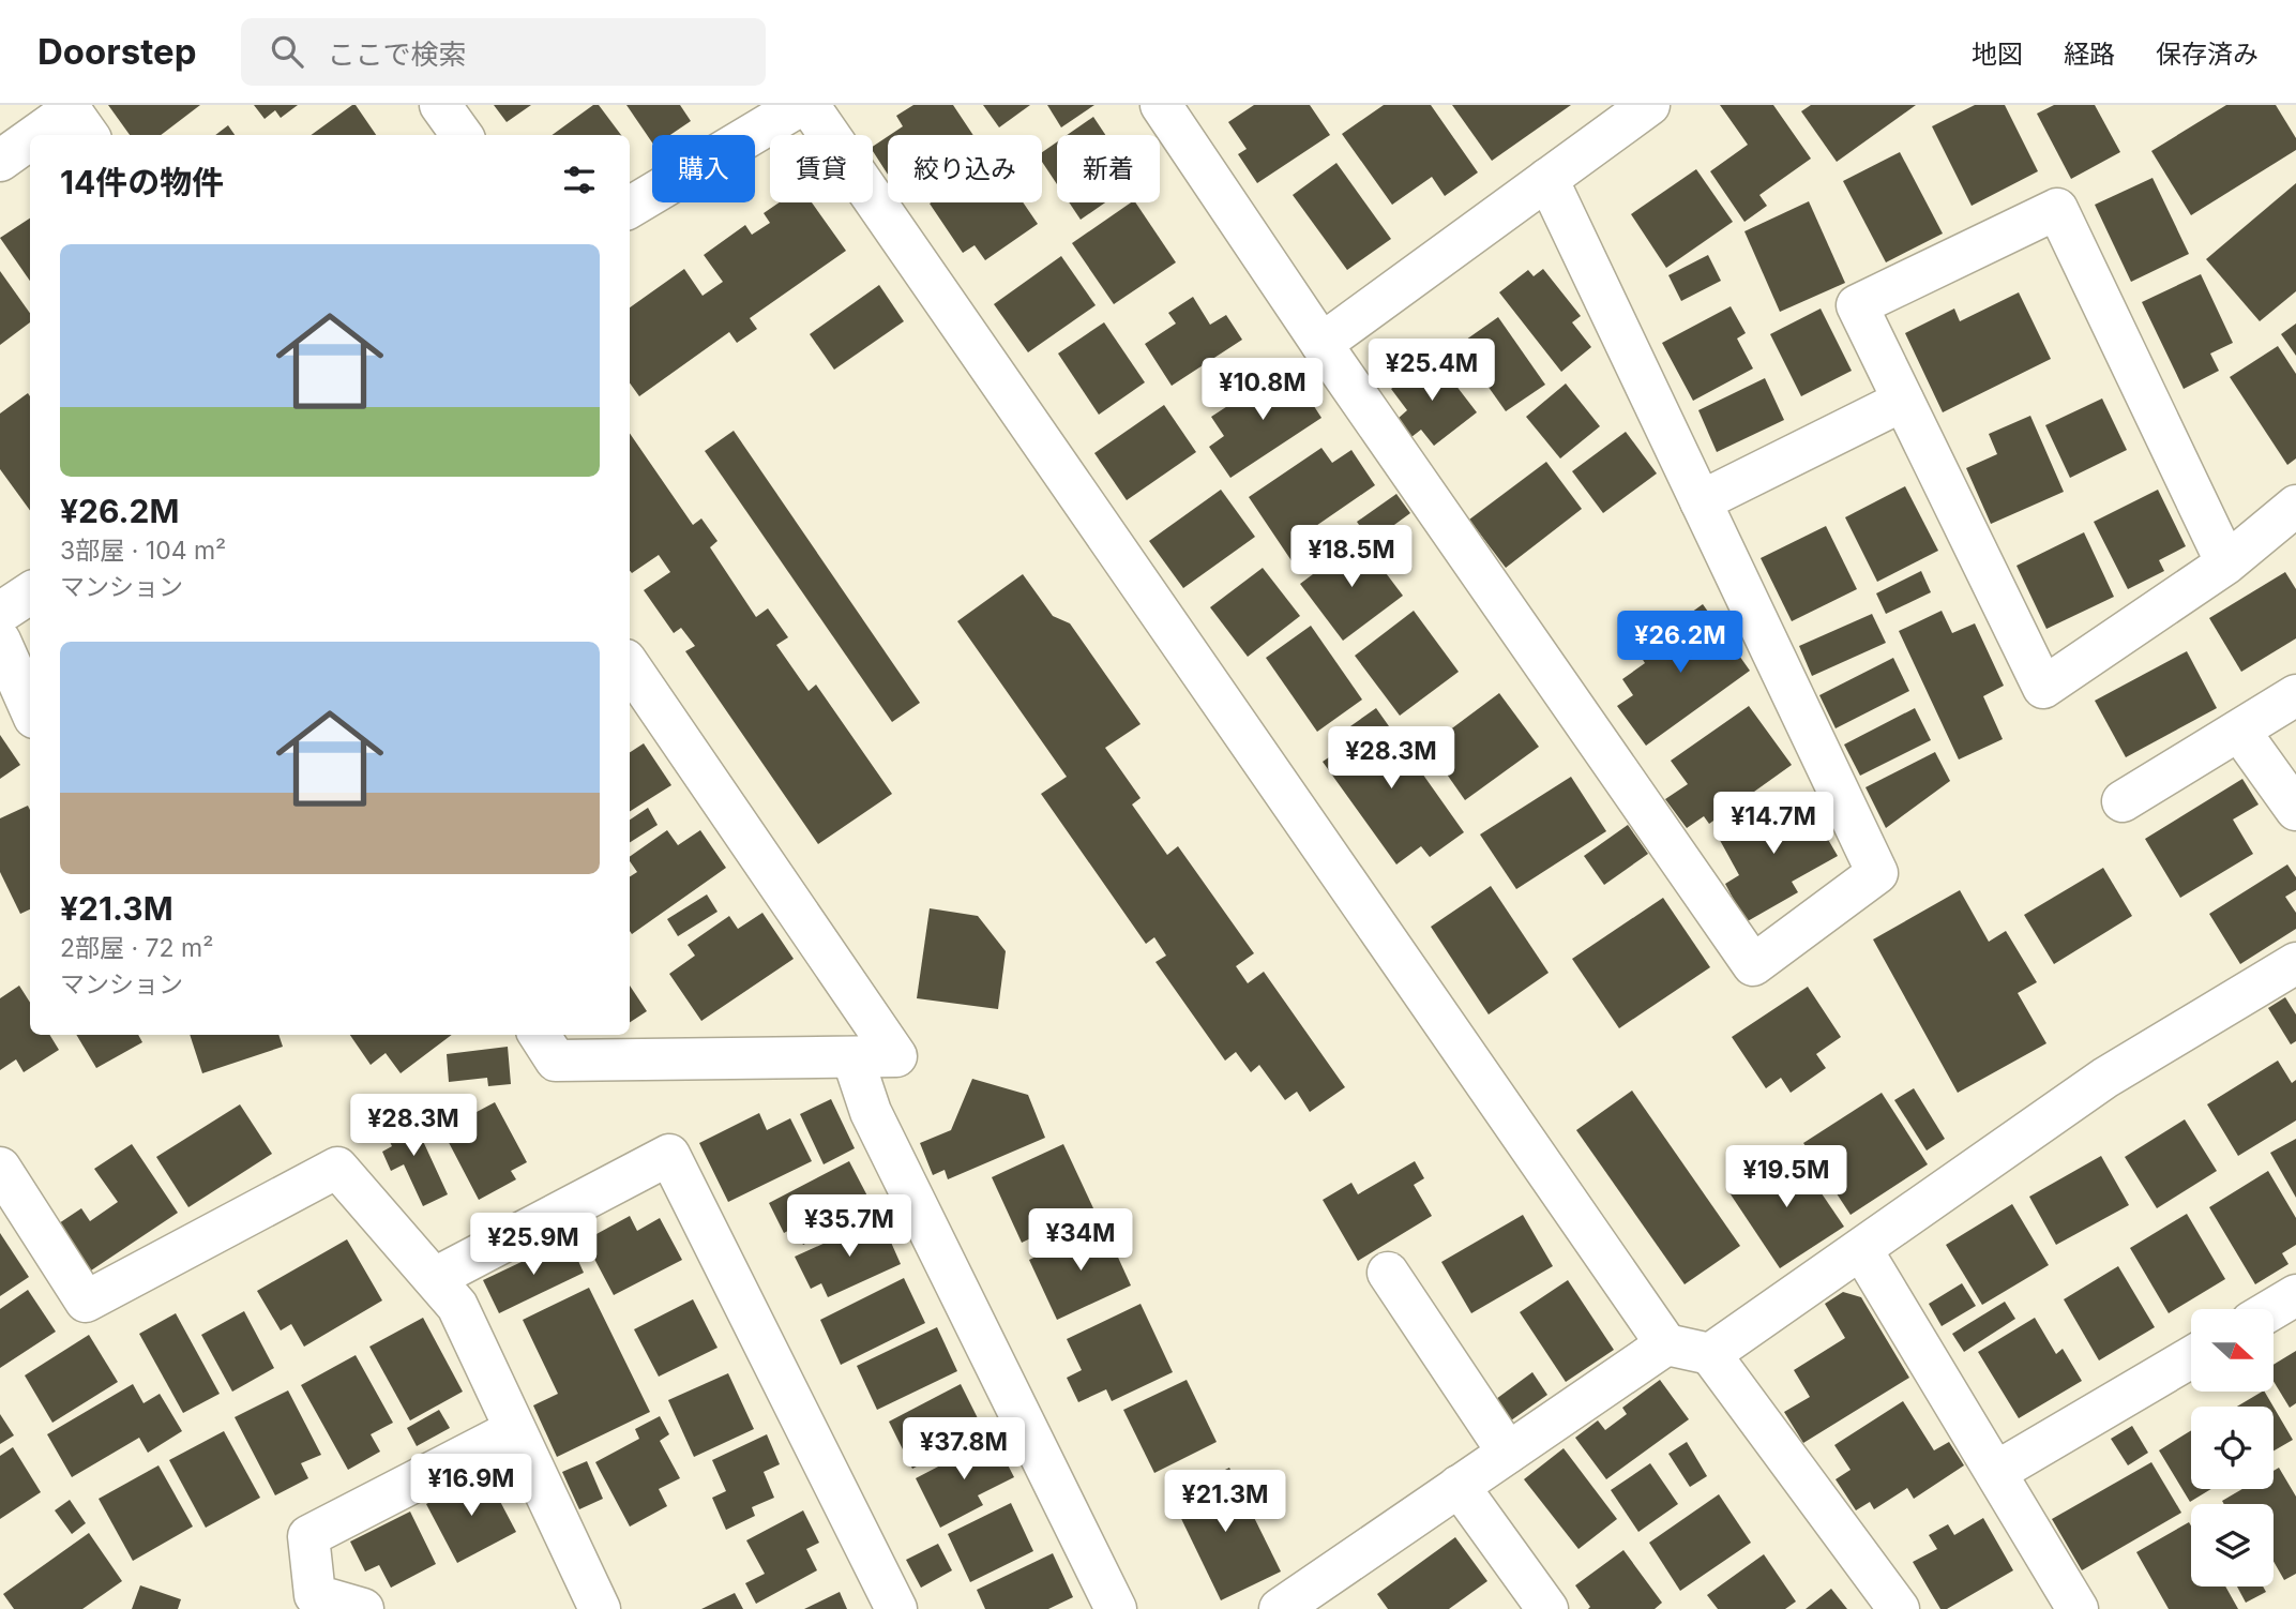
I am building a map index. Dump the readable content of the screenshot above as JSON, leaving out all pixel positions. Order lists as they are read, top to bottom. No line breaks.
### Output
{"north":"right","page":{"header":"Doorstep","search":"ここで検索","nav":["地図","経路","保存済み"],"chip":["購入","賃貸","絞り込み","新着"],"heading":"14件の物件","list":[{"name":"¥26.2M","note":"3部屋 · 104 m² · マンション"},{"name":"¥21.3M","note":"2部屋 · 72 m² · マンション"}],"price":["¥25.4M","¥10.8M","¥18.5M","¥26.2M","¥28.3M","¥14.7M","¥28.3M","¥19.5M","¥35.7M","¥34M","¥25.9M","¥37.8M","¥16.9M","¥21.3M"]}}
